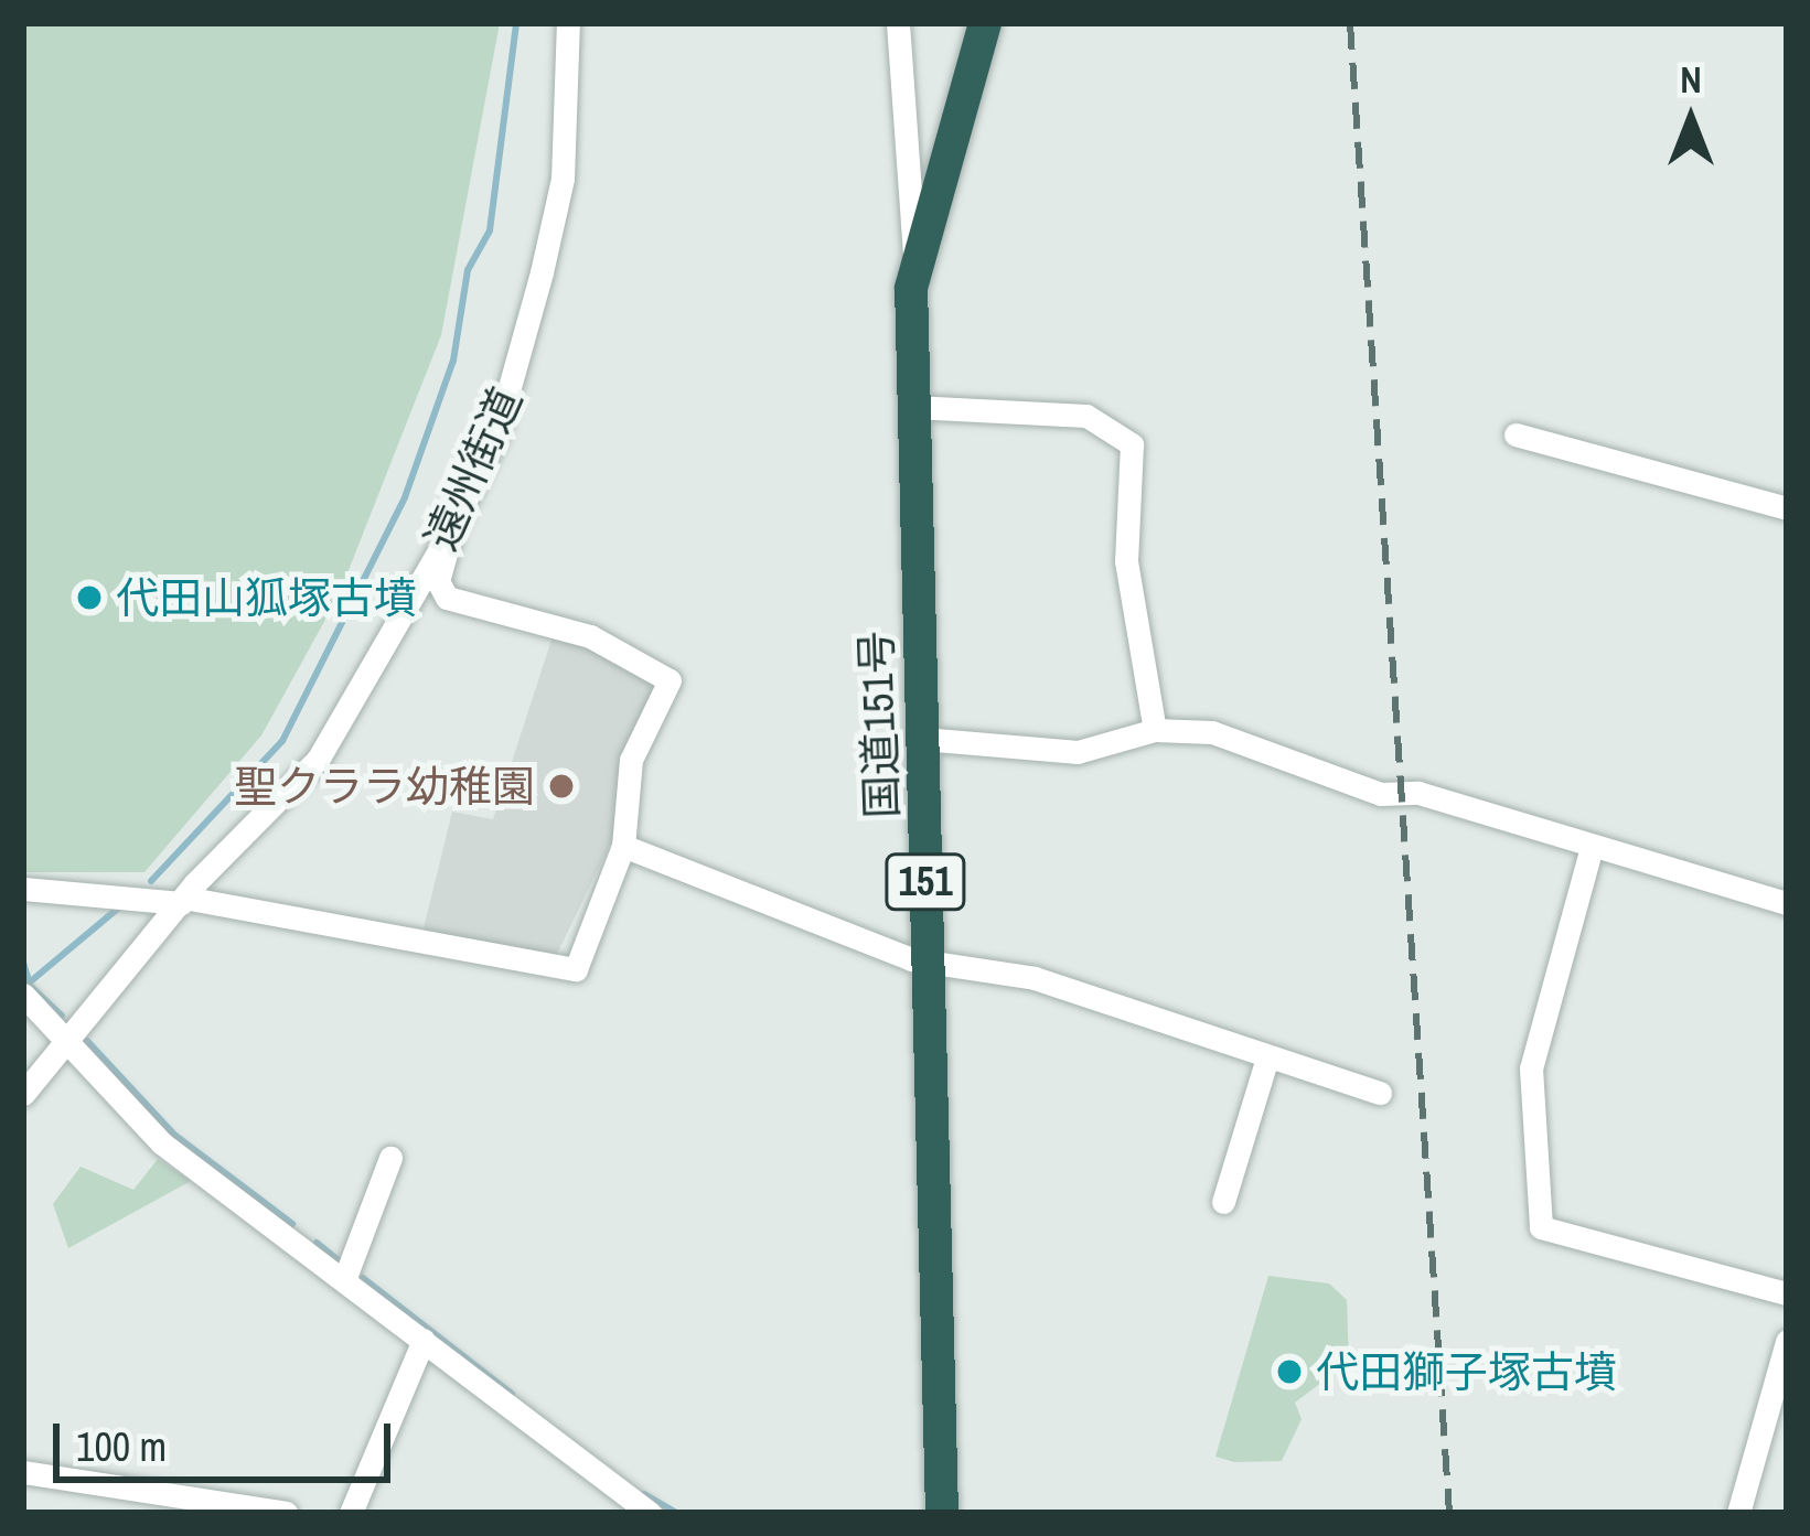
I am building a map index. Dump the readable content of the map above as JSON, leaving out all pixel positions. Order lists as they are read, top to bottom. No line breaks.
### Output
{"streets":{"highway":["国道151号","151"],"street":["遠州街道"]},"places":["代田山狐塚古墳","聖クララ幼稚園","代田獅子塚古墳"],"scale_bar":"100 m","north":"top"}
